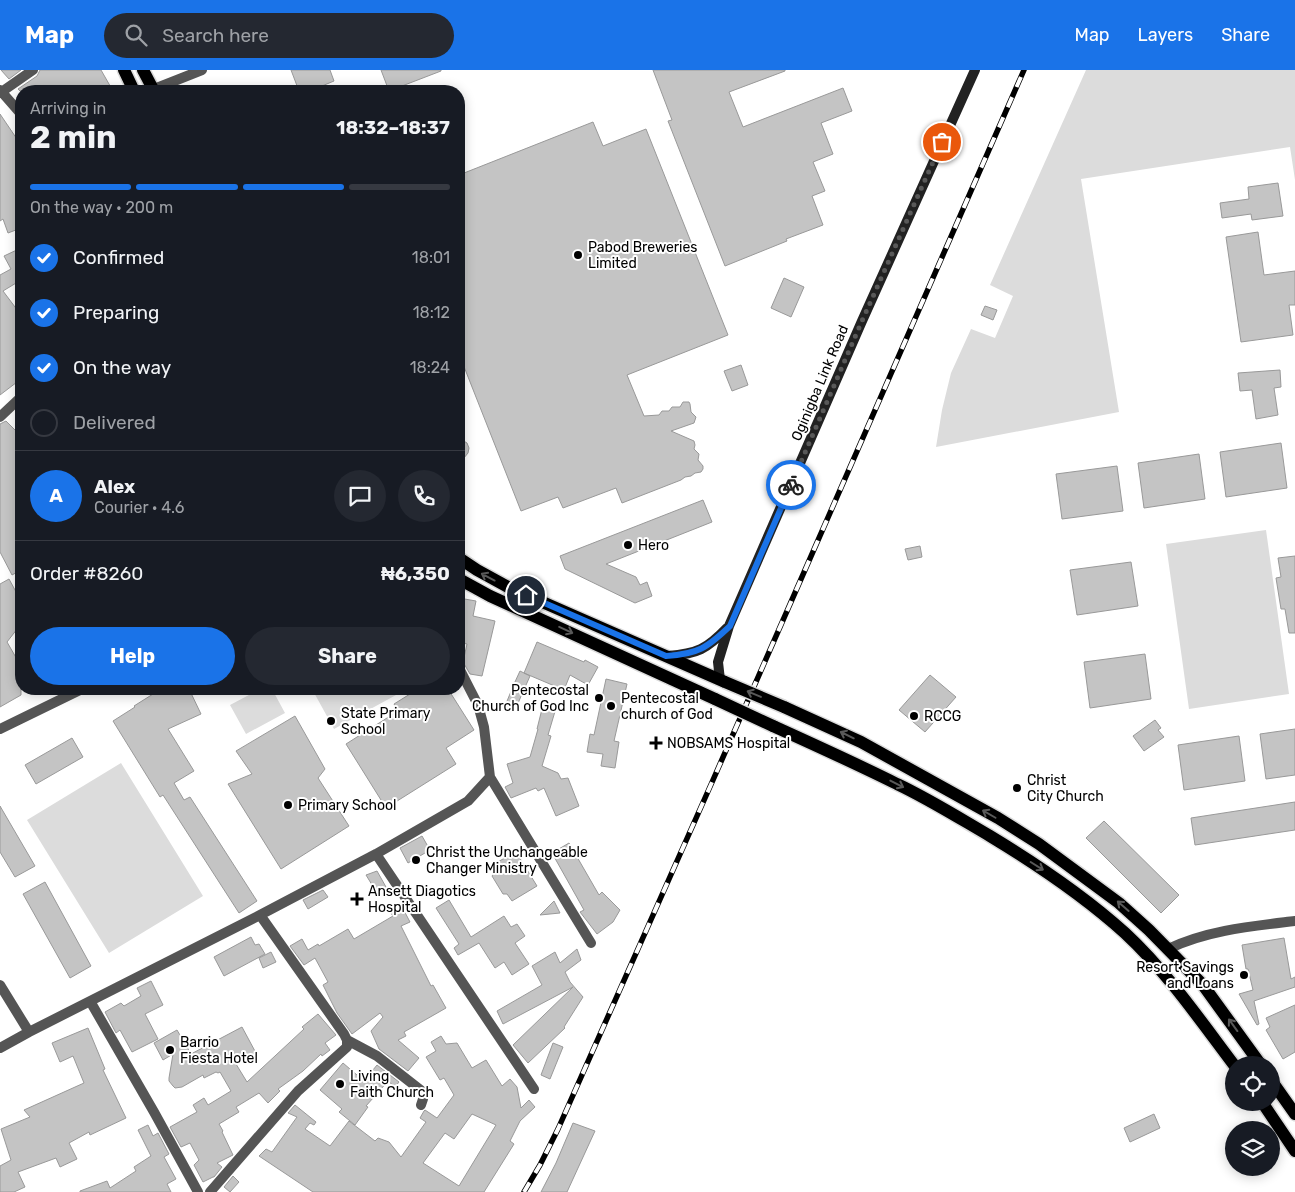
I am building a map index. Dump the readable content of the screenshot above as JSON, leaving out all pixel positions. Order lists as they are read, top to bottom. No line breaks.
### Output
{"streets":{"street":["Oginigba Link Road"]},"places":{"other":["Pabod Breweries Limited","Hero","Pentecostal Church of God Inc","Pentecostal church of God","RCCG","State Primary School","Christ City Church","Primary School","Christ the Unchangeable Changer Ministry","Resort Savings and Loans","Barrio Fiesta Hotel","Living Faith Church"],"health":["NOBSAMS Hospital","Ansett Diagotics Hospital"]},"page":{"header":"Map","search":"Search here","nav":["Map","Layers","Share"],"heading":["2 min","Arriving in","18:32–18:37"],"panel":["Alex","Courier · 4.6","Order #8260","₦6,350"],"bar":"On the way · 200 m","list":[["Confirmed","18:01"],["Preparing","18:12"],["On the way","18:24"],"Delivered"],"round":"A","buttons":["Help","Share"]}}
